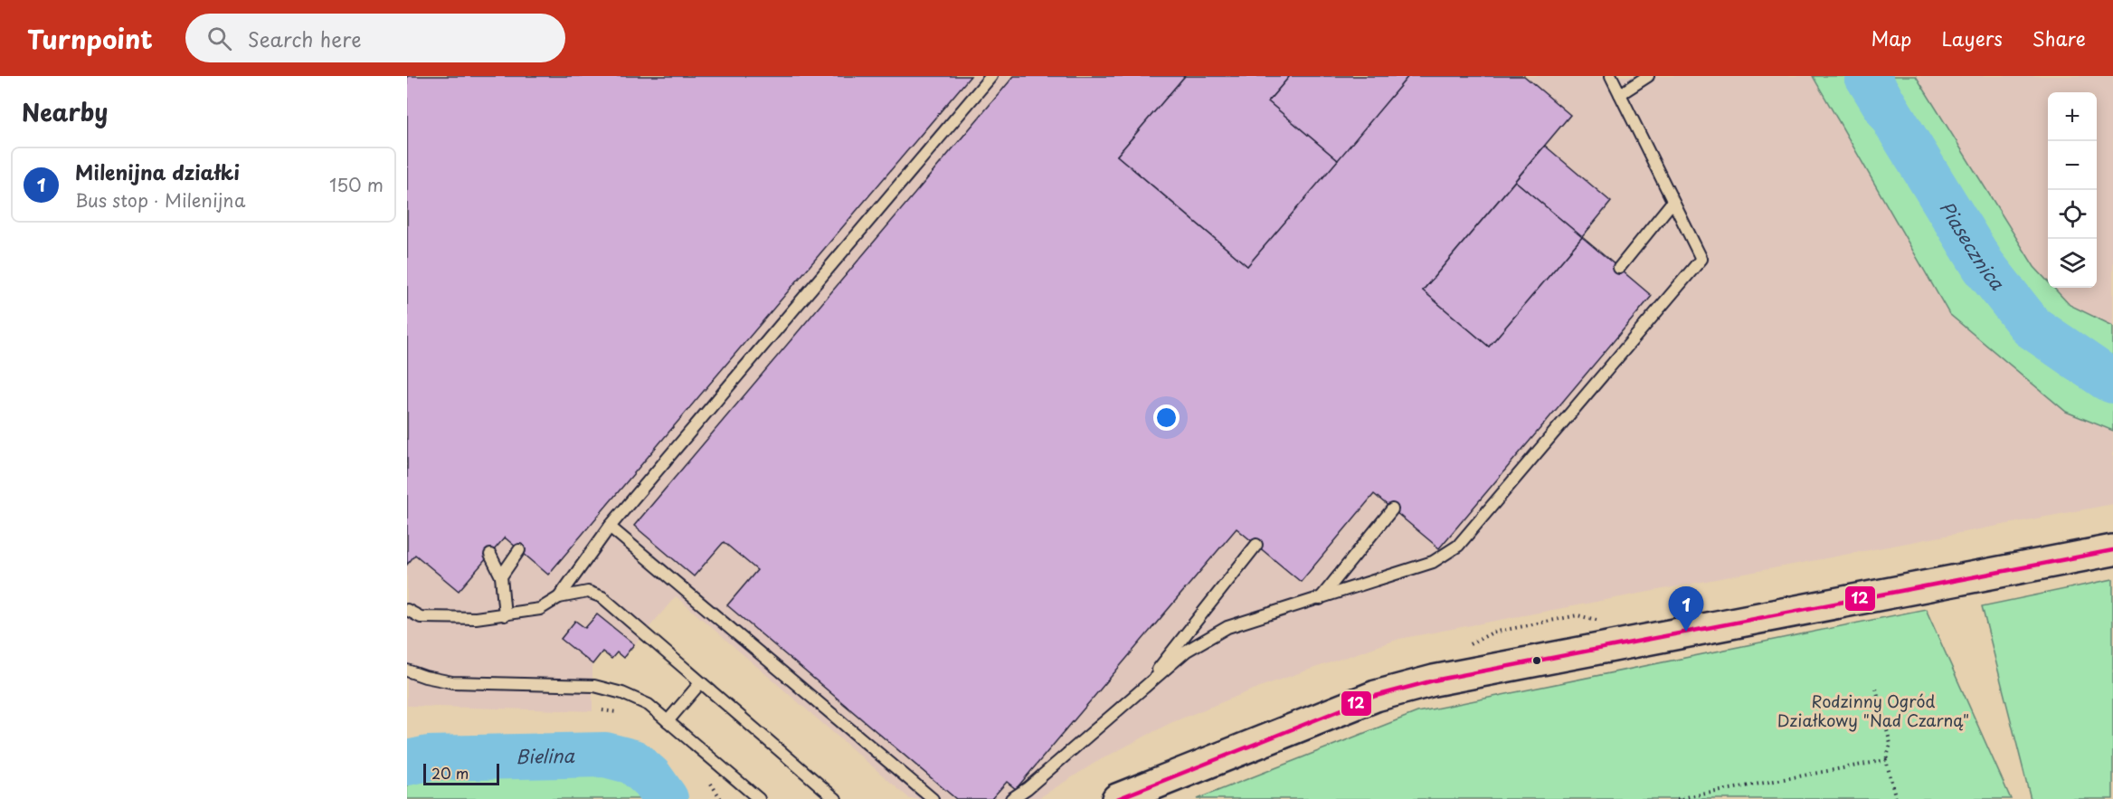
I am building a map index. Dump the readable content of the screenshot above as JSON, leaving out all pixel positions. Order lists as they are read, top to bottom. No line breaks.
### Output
{"water":["Piasecznica","Bielina"],"parks":["Rodzinny Ogród Działkowy \"Nad Czarną\""],"lines":["transit line 12"],"scale_bar":"20 m","page":{"header":"Turnpoint","search":"Search here","nav":["Map","Layers","Share"],"heading":"Nearby","map_buttons":["+","−"],"list":[{"mark":"1","name":"Milenijna działki","note":"Bus stop · Milenijna","value":"150 m"}],"pins":"1","scale":"20 m"}}
